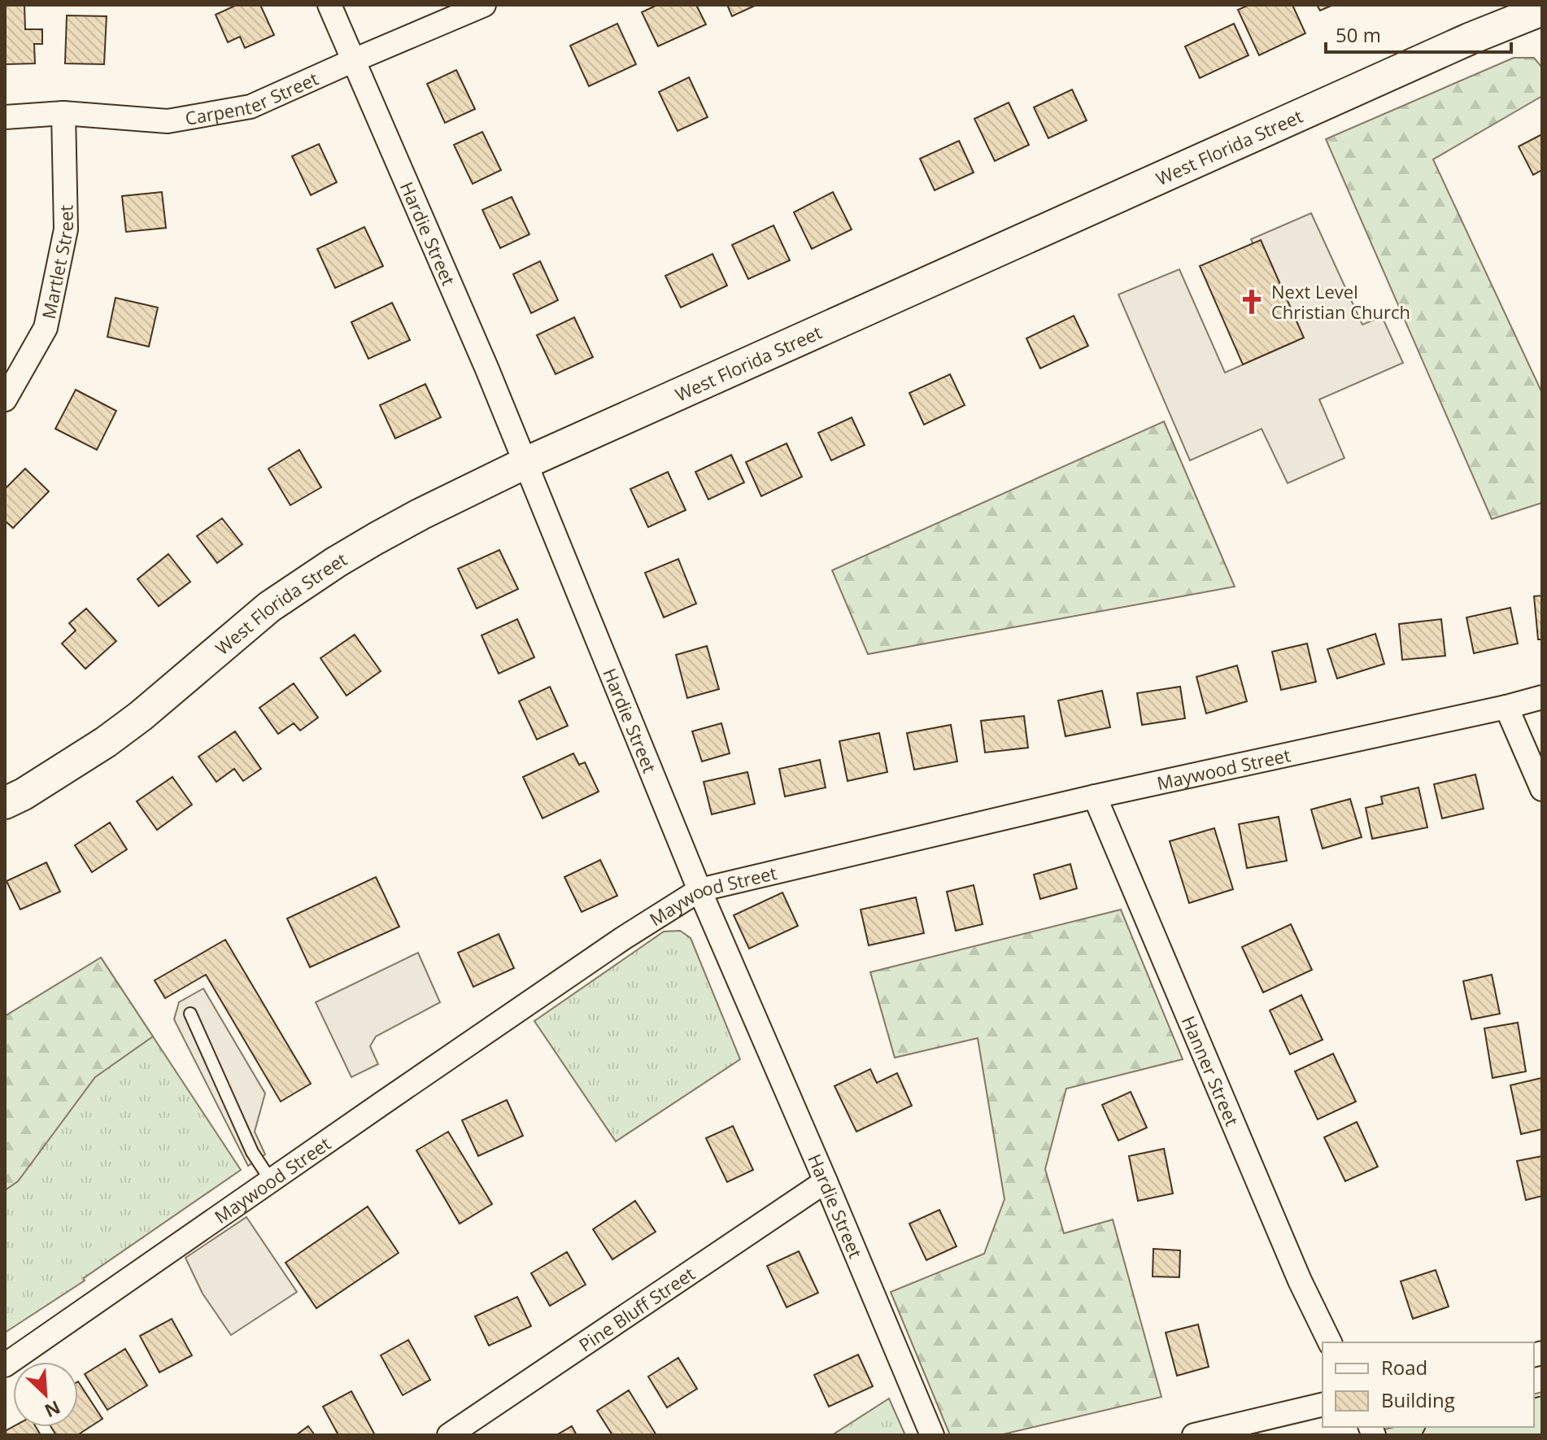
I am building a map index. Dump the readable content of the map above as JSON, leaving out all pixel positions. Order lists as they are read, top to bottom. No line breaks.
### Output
{"streets":{"main road":["West Florida Street"],"street":["Carpenter Street","Hardie Street","Martlet Street","Maywood Street","Hanner Street","Pine Bluff Street"]},"crossings":[["Carpenter Street","Hardie Street"],["Carpenter Street","Martlet Street"],["West Florida Street","Hardie Street"],["Hardie Street","Maywood Street"],["Hardie Street","Pine Bluff Street"],["Maywood Street","Hanner Street"]],"places":{"church":["Next Level Christian Church"]},"legend":["Road","Building"],"scale_bar":"50 m","north":"bottom right"}
